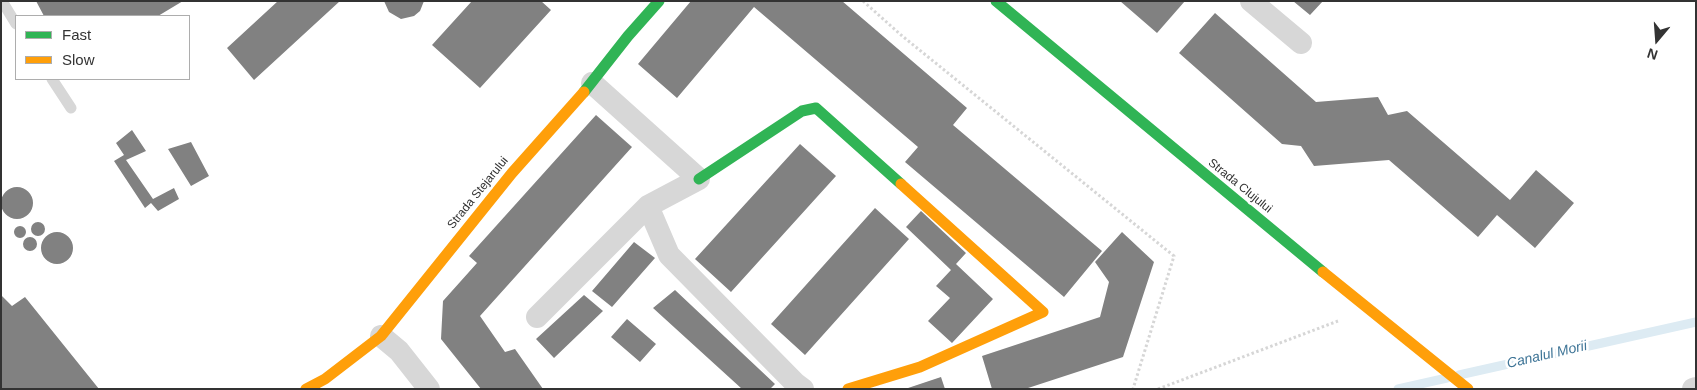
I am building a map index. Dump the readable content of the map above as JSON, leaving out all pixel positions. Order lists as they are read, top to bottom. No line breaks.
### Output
{"streets":{"street":["Strada Clujului","Strada Stejarului"]},"water":["Canalul Morii"],"legend":["Fast","Slow"],"north":"bottom"}
